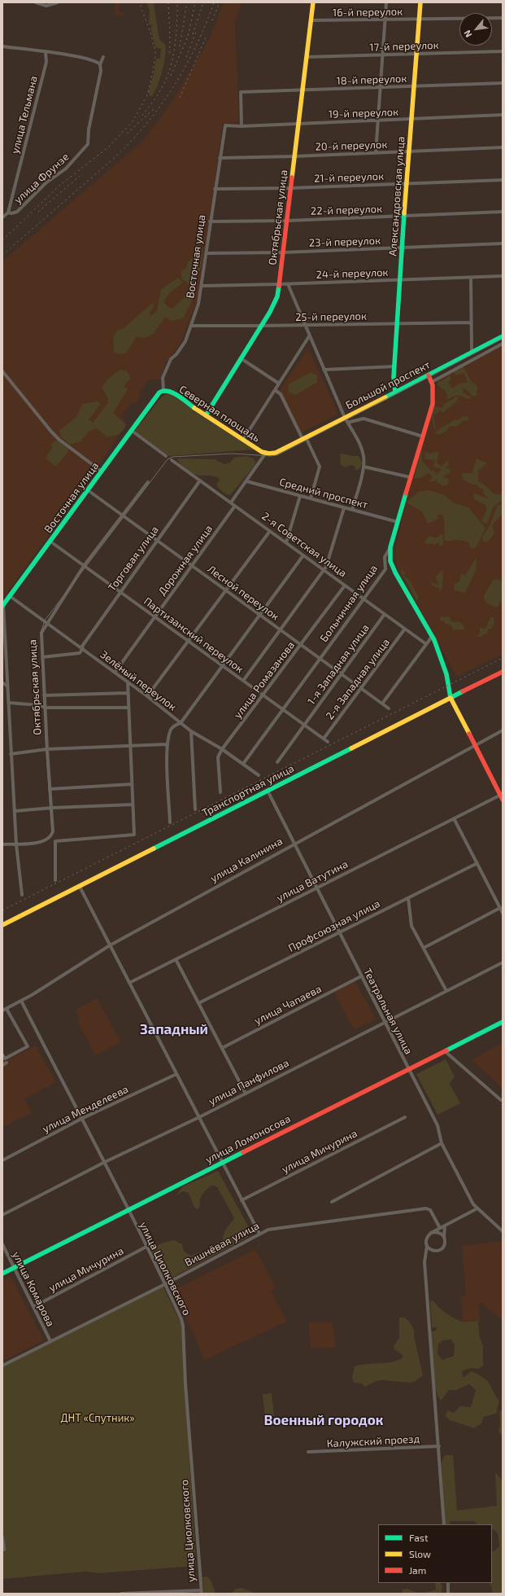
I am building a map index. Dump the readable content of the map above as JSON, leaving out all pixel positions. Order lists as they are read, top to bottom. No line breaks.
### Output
{"streets":{"main road":["Александровская улица","Октябрьская улица","Восточная улица","Большой проспект","Северная площадь","Больничная улица","Транспортная улица","улица Ломоносова"],"street":["16-й переулок","17-й переулок","18-й переулок","19-й переулок","улица Тельмана","20-й переулок","21-й переулок","улица Фрунзе","22-й переулок","23-й переулок","24-й переулок","25-й переулок","Средний проспект","2-я Советская улица","Торговая улица","Дорожная улица","Лесной переулок","Партизанский переулок","1-я Западная улица","2-я Западная улица","улица Ромазанова","Зелёный переулок","улица Калинина","улица Ватутина","Профсоюзная улица","улица Чапаева","Театральная улица","улица Панфилова","улица Менделеева","улица Мичурина","Вишнёвая улица","улица Циолковского","улица Комарова","Калужский проезд"]},"crossings":[["16-й переулок","Александровская улица"],["16-й переулок","Октябрьская улица"],["17-й переулок","Александровская улица"],["17-й переулок","Октябрьская улица"],["18-й переулок","19-й переулок"],["18-й переулок","Александровская улица"],["18-й переулок","Октябрьская улица"],["19-й переулок","Александровская улица"],["19-й переулок","Октябрьская улица"],["19-й переулок","Восточная улица"],["улица Тельмана","улица Фрунзе"],["20-й переулок","Александровская улица"],["20-й переулок","Октябрьская улица"],["20-й переулок","Восточная улица"],["21-й переулок","Александровская улица"],["21-й переулок","Октябрьская улица"],["21-й переулок","Восточная улица"],["Александровская улица","22-й переулок"],["Александровская улица","23-й переулок"],["Александровская улица","24-й переулок"],["Александровская улица","25-й переулок"],["Александровская улица","Большой проспект"],["22-й переулок","Октябрьская улица"],["22-й переулок","Восточная улица"],["Октябрьская улица","23-й переулок"],["Октябрьская улица","Восточная улица"],["Октябрьская улица","24-й переулок"],["Октябрьская улица","25-й переулок"],["Октябрьская улица","Северная площадь"],["Октябрьская улица","Лесной переулок"],["Октябрьская улица","Партизанский переулок"],["Октябрьская улица","Зелёный переулок"],["23-й переулок","Восточная улица"],["Восточная улица","24-й переулок"],["Восточная улица","25-й переулок"],["Восточная улица","Северная площадь"],["Восточная улица","Лесной переулок"],["Восточная улица","Партизанский переулок"],["Восточная улица","Зелёный переулок"],["Большой проспект","Северная площадь"],["Большой проспект","Больничная улица"],["Северная площадь","Средний проспект"],["Северная площадь","2-я Советская улица"],["Средний проспект","Больничная улица"],["2-я Советская улица","Торговая улица"],["2-я Советская улица","Дорожная улица"],["2-я Советская улица","Больничная улица"],["2-я Советская улица","1-я Западная улица"],["2-я Советская улица","2-я Западная улица"],["2-я Советская улица","улица Ромазанова"],["Торговая улица","Лесной переулок"],["Торговая улица","Партизанский переулок"],["Торговая улица","Зелёный переулок"],["Дорожная улица","Лесной переулок"],["Дорожная улица","Партизанский переулок"],["Дорожная улица","Зелёный переулок"],["Лесной переулок","Больничная улица"],["Лесной переулок","1-я Западная улица"],["Лесной переулок","2-я Западная улица"],["Лесной переулок","улица Ромазанова"],["Больничная улица","Партизанский переулок"],["Больничная улица","Зелёный переулок"],["Партизанский переулок","1-я Западная улица"],["Партизанский переулок","2-я Западная улица"],["Партизанский переулок","улица Ромазанова"],["улица Ромазанова","Зелёный переулок"],["Транспортная улица","Театральная улица"],["улица Калинина","Театральная улица"],["улица Калинина","улица Циолковского"],["улица Ватутина","Театральная улица"],["Профсоюзная улица","Театральная улица"],["улица Чапаева","Театральная улица"],["Театральная улица","улица Панфилова"],["Театральная улица","улица Ломоносова"],["улица Панфилова","улица Циолковского"],["улица Менделеева","улица Циолковского"],["улица Ломоносова","улица Циолковского"],["улица Ломоносова","улица Комарова"],["улица Мичурина","улица Циолковского"],["улица Мичурина","улица Комарова"],["Вишнёвая улица","улица Циолковского"],["Вишнёвая улица","улица Комарова"]],"districts":["Западный","Военный городок"],"parks":["ДНТ «Спутник»"],"legend":["Fast","Slow","Jam"],"north":"bottom left"}
